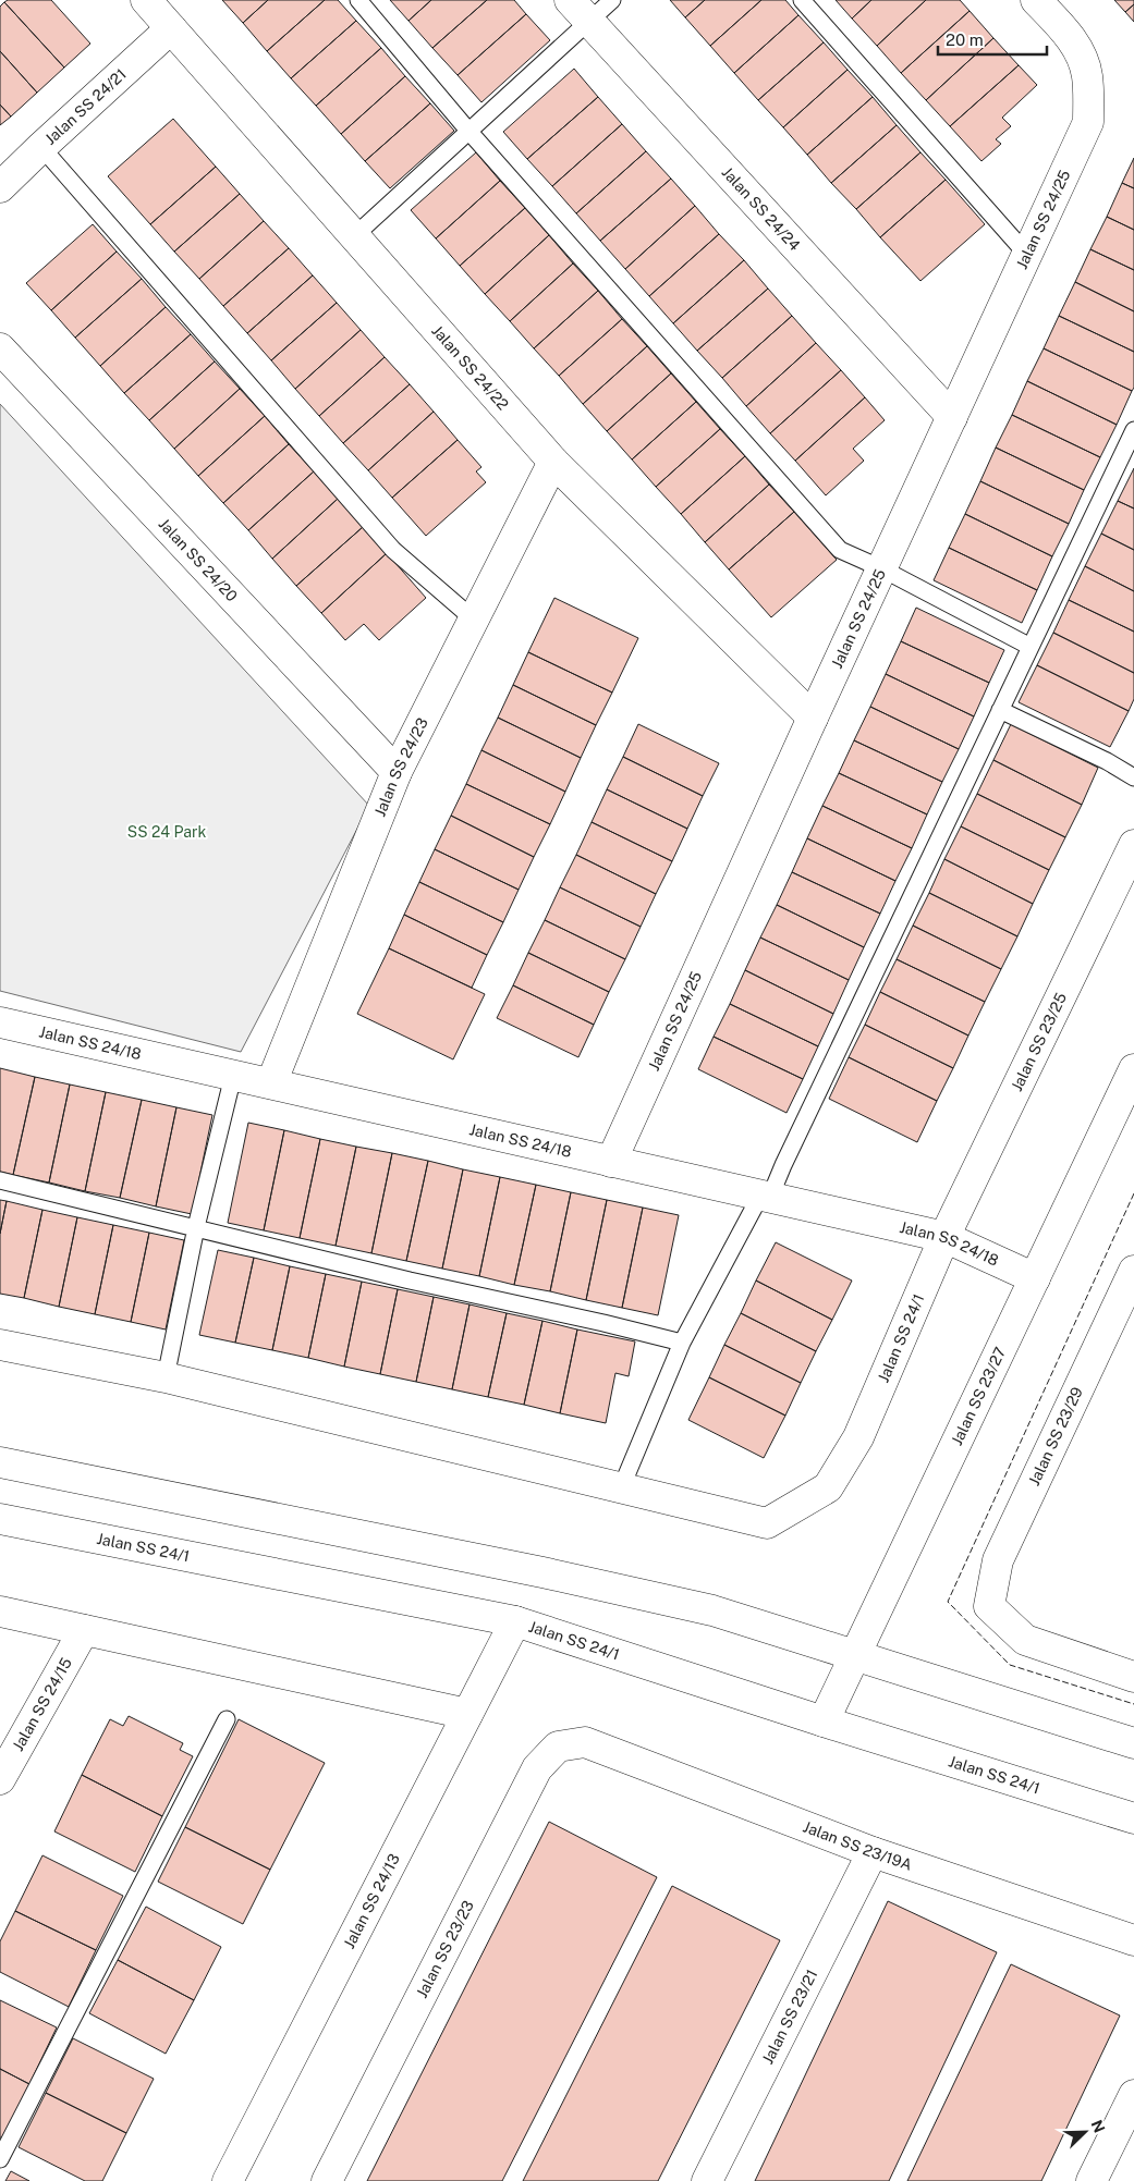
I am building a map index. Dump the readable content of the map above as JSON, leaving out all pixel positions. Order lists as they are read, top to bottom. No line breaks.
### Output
{"streets":{"street":["Jalan SS 24/21","Jalan SS 24/24","Jalan SS 24/25","Jalan SS 24/22","Jalan SS 24/20","Jalan SS 24/23","Jalan SS 23/25","Jalan SS 24/18","Jalan SS 24/1","Jalan SS 23/27","Jalan SS 23/29","Jalan SS 24/15","Jalan SS 23/19A","Jalan SS 24/13","Jalan SS 23/23","Jalan SS 23/21"]},"crossings":[["Jalan SS 24/21","Jalan SS 24/22"],["Jalan SS 24/24","Jalan SS 24/25"],["Jalan SS 24/25","Jalan SS 24/22"],["Jalan SS 24/25","Jalan SS 24/18"],["Jalan SS 24/22","Jalan SS 24/23"],["Jalan SS 24/20","Jalan SS 24/23"],["Jalan SS 24/23","Jalan SS 24/18"],["Jalan SS 23/25","Jalan SS 24/18"],["Jalan SS 23/25","Jalan SS 24/1"],["Jalan SS 24/18","Jalan SS 24/1"],["Jalan SS 24/18","Jalan SS 23/27"],["Jalan SS 24/1","Jalan SS 23/27"],["Jalan SS 24/1","Jalan SS 24/13"],["Jalan SS 23/19A","Jalan SS 23/23"],["Jalan SS 23/19A","Jalan SS 23/21"]],"parks":["SS 24 Park"],"scale_bar":"20 m","north":"top right"}
